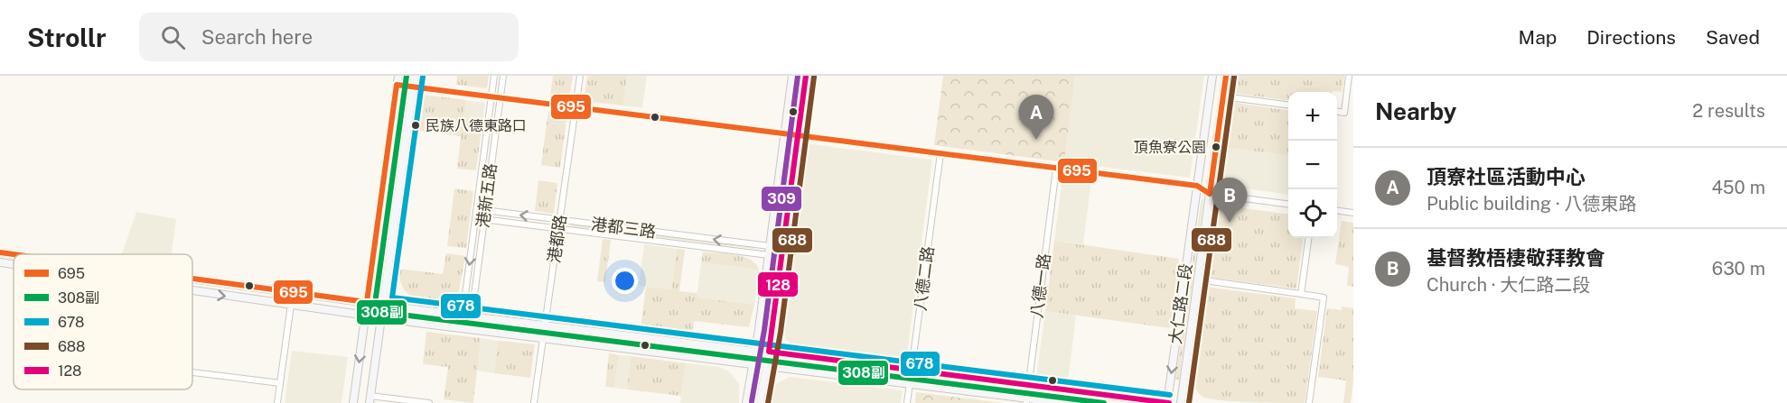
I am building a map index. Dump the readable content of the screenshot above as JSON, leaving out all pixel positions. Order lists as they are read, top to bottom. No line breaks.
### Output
{"streets":{"street":["港新五路","港都三路","港都路","八德二路","八德一路","大仁路二段"]},"crossings":[["港新五路","港都三路"],["港都三路","港都路"]],"places":["民族八德東路口","頂魚寮公園"],"lines":["transit line 695","transit line 308副","transit line 128","transit line 309","transit line 678","transit line 688"],"legend":["695","308副","678","688","128"],"page":{"header":"Strollr","search":"Search here","nav":["Map","Directions","Saved"],"heading":["Nearby","2 results"],"map_buttons":["+","−"],"pins":["A","B"],"list":[{"mark":"A","name":"頂寮社區活動中心","note":"Public building · 八德東路","value":"450 m"},{"mark":"B","name":"基督教梧棲敬拜教會","note":"Church · 大仁路二段","value":"630 m"}]}}
